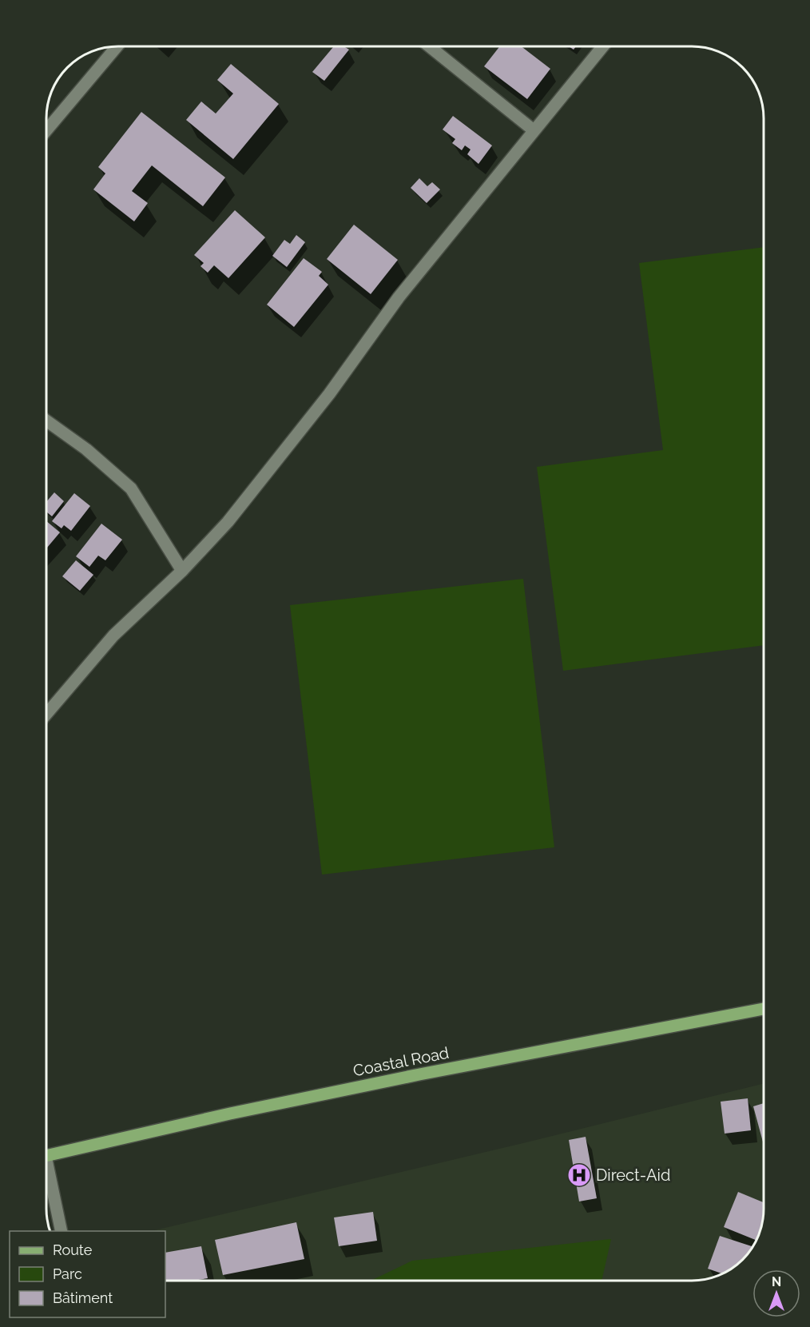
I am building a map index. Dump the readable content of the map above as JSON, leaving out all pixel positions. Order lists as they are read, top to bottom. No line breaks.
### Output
{"streets":{"main road":["Coastal Road"]},"places":{"hospital":["Direct-Aid"]},"legend":["Route","Parc","Bâtiment"],"north":"top"}
